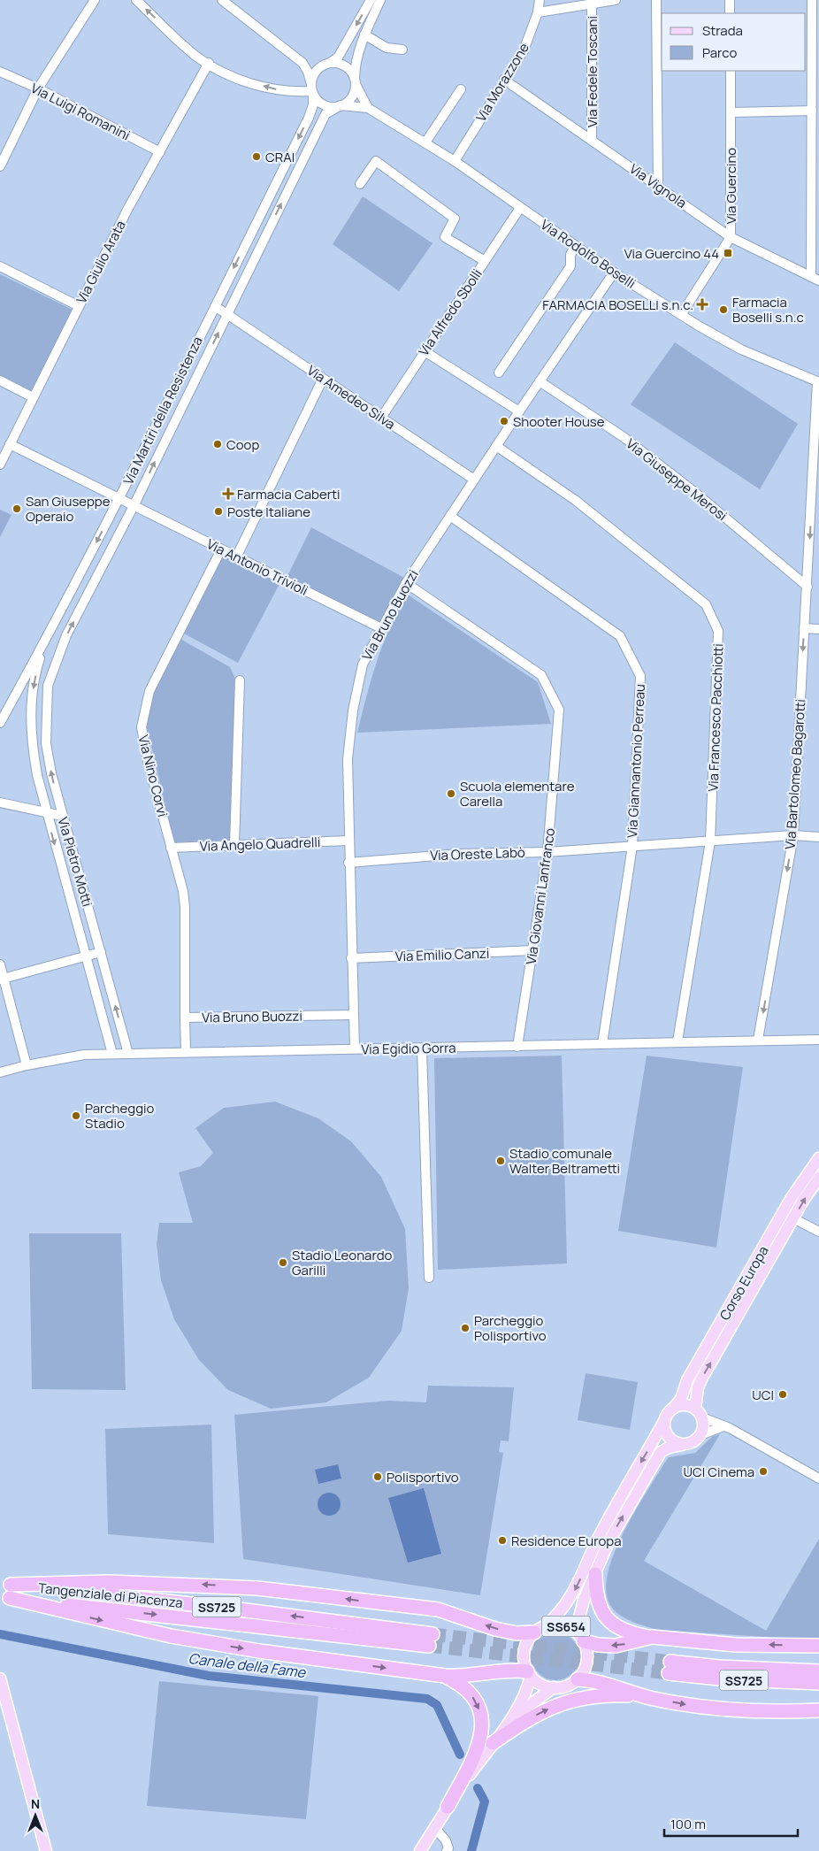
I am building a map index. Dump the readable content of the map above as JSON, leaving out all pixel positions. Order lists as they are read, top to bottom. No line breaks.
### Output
{"streets":{"highway":["Tangenziale di Piacenza","SS725"],"main road":["Corso Europa","SS654"],"street":["Via Fedele Toscani","Via Morazzone","Via Luigi Romanini","Via Vignola","Via Guercino","Via Rodolfo Boselli","Via Giulio Arata","Via Alfredo Sbolli","Via Amedeo Silva","Via Martiri della Resistenza","Via Giuseppe Merosi","Via Antonio Trivioli","Via Bruno Buozzi","Via Francesco Pacchiotti","Via Giannantonio Perreau","Via Bartolomeo Bagarotti","Via Nino Corvi","Via Angelo Quadrelli","Via Oreste Labò","Via Pietro Motti","Via Giovanni Lanfranco","Via Emilio Canzi","Via Egidio Gorra"]},"crossings":[["Via Fedele Toscani","Via Vignola"],["Via Morazzone","Via Vignola"],["Via Morazzone","Via Rodolfo Boselli"],["Via Luigi Romanini","Via Giulio Arata"],["Via Vignola","Via Guercino"],["Via Guercino","Via Rodolfo Boselli"],["Via Rodolfo Boselli","Via Alfredo Sbolli"],["Via Rodolfo Boselli","Via Martiri della Resistenza"],["Via Rodolfo Boselli","Via Bruno Buozzi"],["Via Giulio Arata","Via Antonio Trivioli"],["Via Alfredo Sbolli","Via Amedeo Silva"],["Via Amedeo Silva","Via Martiri della Resistenza"],["Via Amedeo Silva","Via Bruno Buozzi"],["Via Martiri della Resistenza","Via Antonio Trivioli"],["Via Martiri della Resistenza","Via Pietro Motti"],["Via Giuseppe Merosi","Via Bruno Buozzi"],["Via Giuseppe Merosi","Via Bartolomeo Bagarotti"],["Via Antonio Trivioli","Via Bruno Buozzi"],["Via Antonio Trivioli","Via Nino Corvi"],["Via Bruno Buozzi","Via Francesco Pacchiotti"],["Via Bruno Buozzi","Via Giannantonio Perreau"],["Via Bruno Buozzi","Via Nino Corvi"],["Via Bruno Buozzi","Via Angelo Quadrelli"],["Via Bruno Buozzi","Via Oreste Labò"],["Via Bruno Buozzi","Via Giovanni Lanfranco"],["Via Bruno Buozzi","Via Emilio Canzi"],["Via Bruno Buozzi","Via Egidio Gorra"],["Via Francesco Pacchiotti","Via Oreste Labò"],["Via Francesco Pacchiotti","Via Egidio Gorra"],["Via Giannantonio Perreau","Via Oreste Labò"],["Via Giannantonio Perreau","Via Egidio Gorra"],["Via Bartolomeo Bagarotti","Via Oreste Labò"],["Via Bartolomeo Bagarotti","Via Egidio Gorra"],["Via Nino Corvi","Via Angelo Quadrelli"],["Via Oreste Labò","Via Giovanni Lanfranco"],["Via Pietro Motti","Via Egidio Gorra"],["Via Giovanni Lanfranco","Via Emilio Canzi"],["Via Giovanni Lanfranco","Via Egidio Gorra"],["Corso Europa","SS654"]],"one_way":["Via Bartolomeo Bagarotti"],"water":["Canale della Fame"],"places":{"other":["CRAI","Farmacia Boselli s.n.c","Shooter House","Coop","San Giuseppe Operaio","Poste Italiane","Scuola elementare Carella","Parcheggio Stadio","Stadio comunale Walter Beltrametti","Stadio Leonardo Garilli","Parcheggio Polisportivo","UCI","UCI Cinema","Polisportivo","Residence Europa"],"transit":["Via Guercino 44"],"health":["FARMACIA BOSELLI s.n.c.","Farmacia Caberti"]},"legend":["Strada","Parco"],"scale_bar":"100 m","north":"top"}
